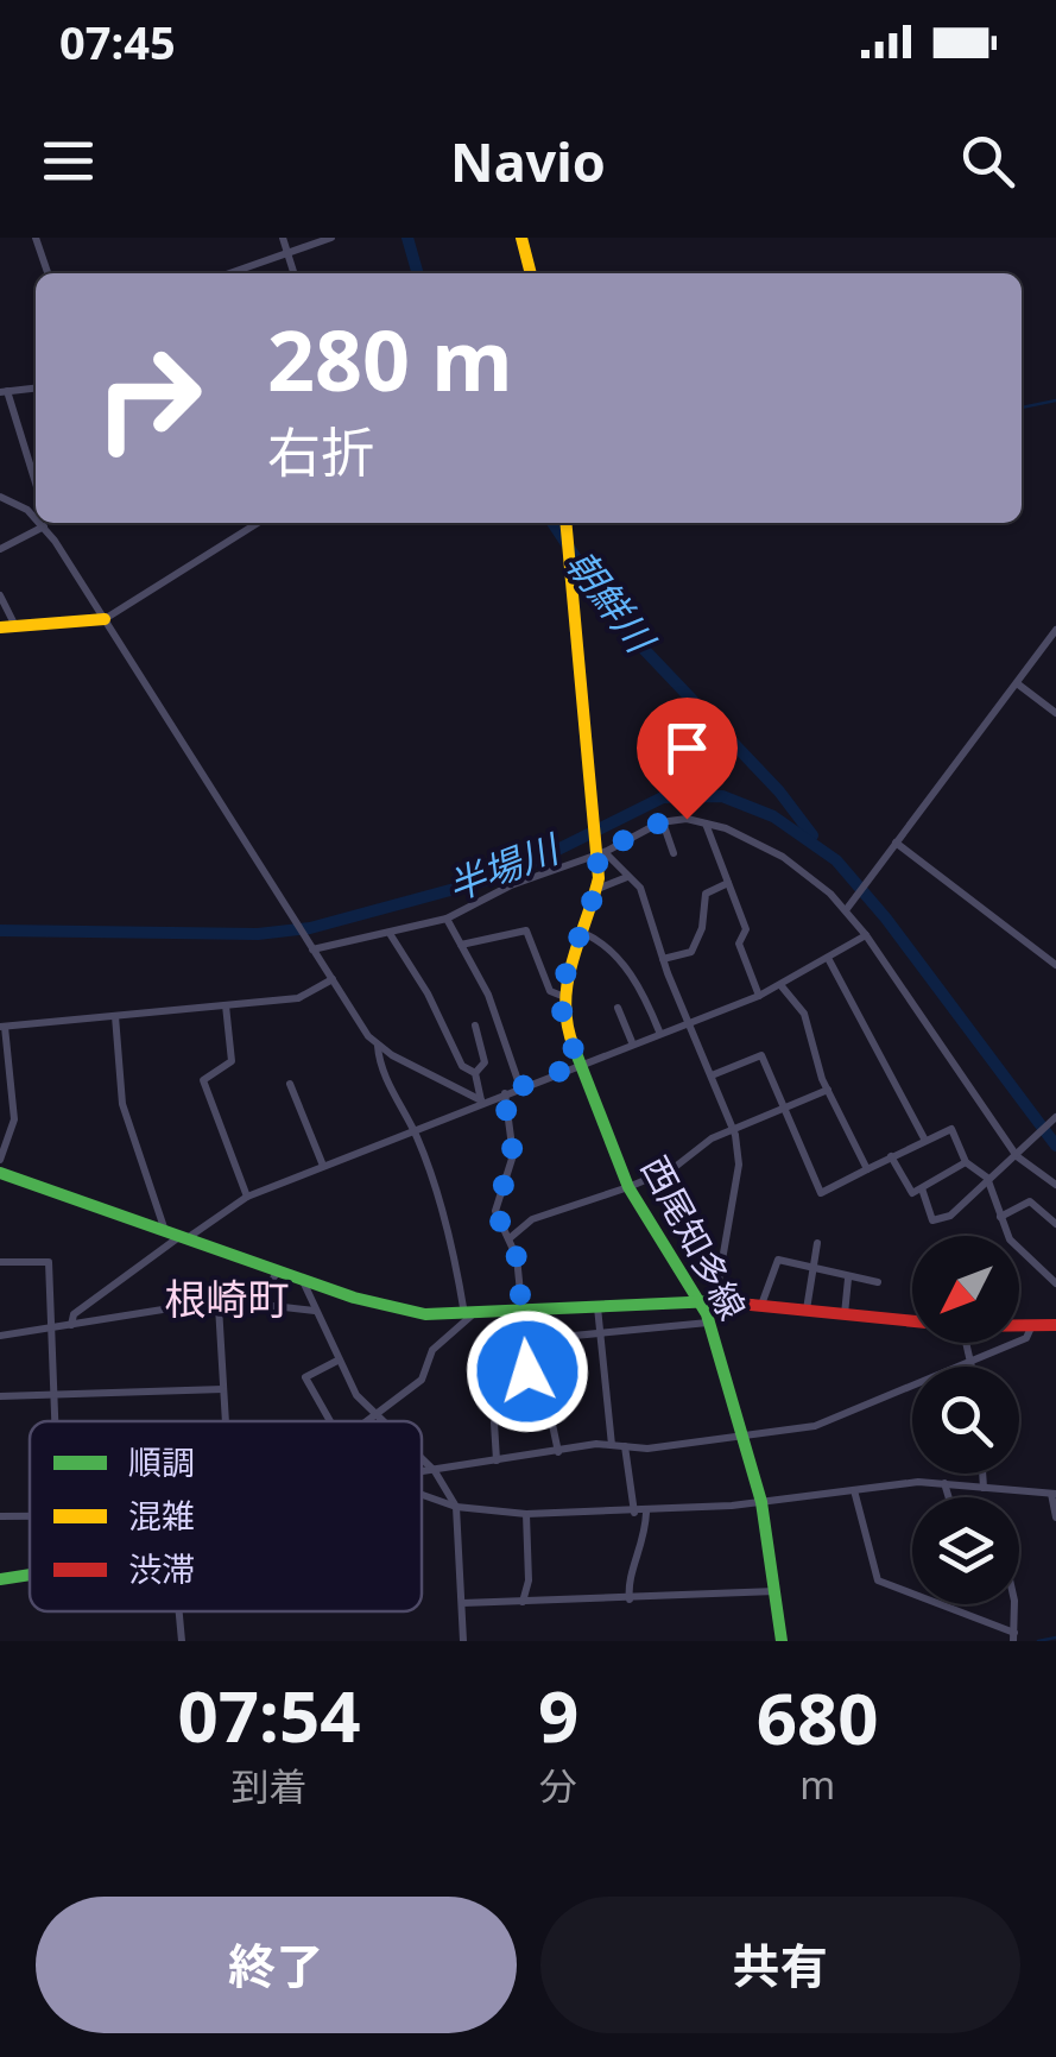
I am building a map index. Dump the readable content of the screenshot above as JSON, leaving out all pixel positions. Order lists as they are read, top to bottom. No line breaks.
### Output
{"streets":{"street":["西尾知多線"]},"districts":["根崎町"],"water":["朝鮮川","半場川"],"legend":["順調","混雑","渋滞"],"north":"bottom left","page":{"status":"07:45","header":"Navio","turn":["280 m","右折"],"eta":["07:54","到着","9","分","680","m"],"buttons":["終了","共有"]}}
